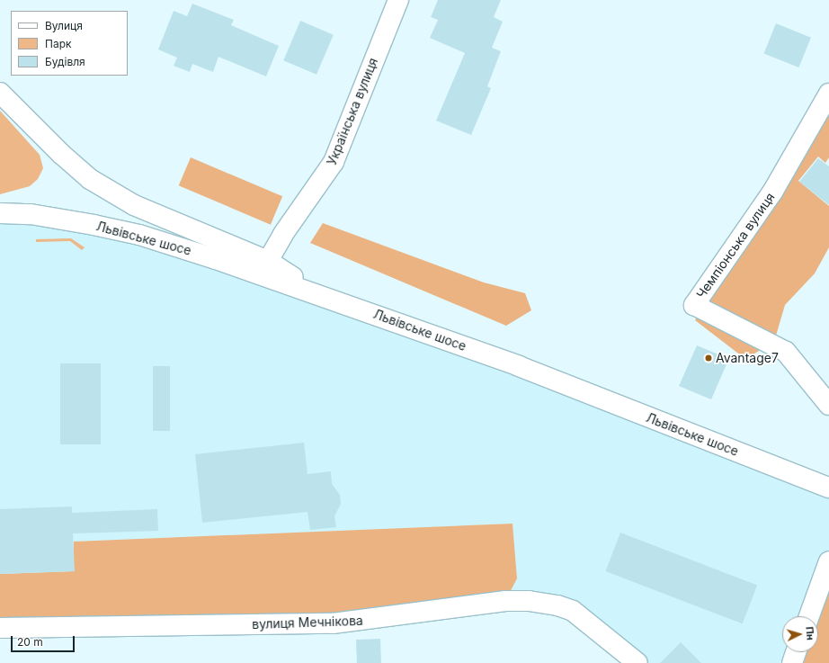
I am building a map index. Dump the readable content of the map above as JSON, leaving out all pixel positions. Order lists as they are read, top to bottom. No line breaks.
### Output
{"streets":{"main road":["Українська вулиця","Львівське шосе","Чемпіонська вулиця","вулиця Мечнікова"]},"places":["Avantage7"],"legend":["Вулиця","Парк","Будівля"],"scale_bar":"20 m","north":"right"}
